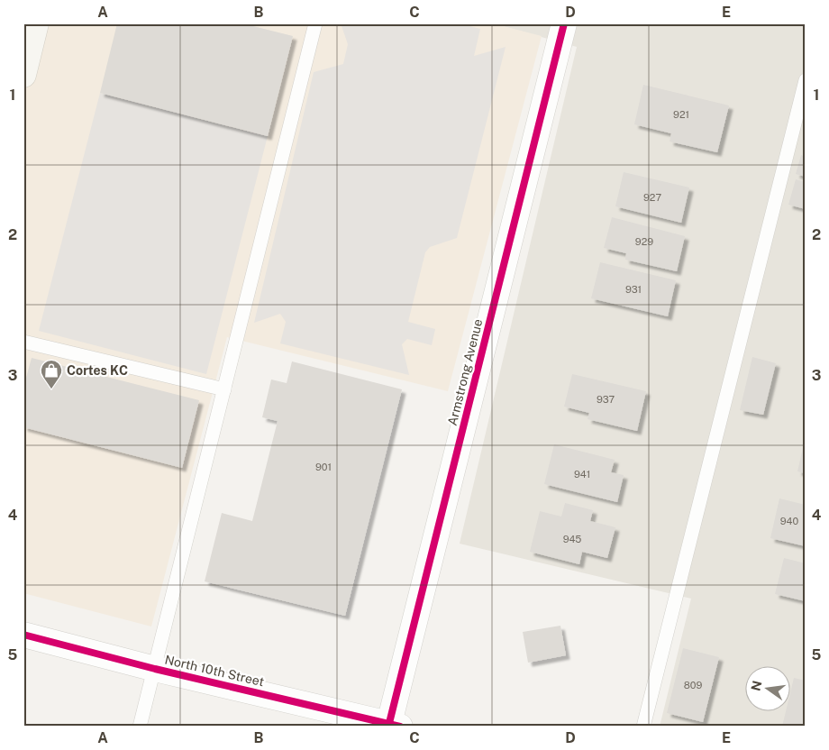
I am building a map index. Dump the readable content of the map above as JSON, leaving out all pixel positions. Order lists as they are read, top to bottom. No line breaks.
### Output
{"streets":{"street":["Armstrong Avenue","North 10th Street"]},"crossings":[["Armstrong Avenue","North 10th Street"]],"places":{"shop":["Cortes KC"]},"house_numbers":["921","927","929","931","937","901","941","940","945","809"],"north":"left","grid":{"columns":["A","B","C","D","E"],"rows":["1","2","3","4","5"]}}
